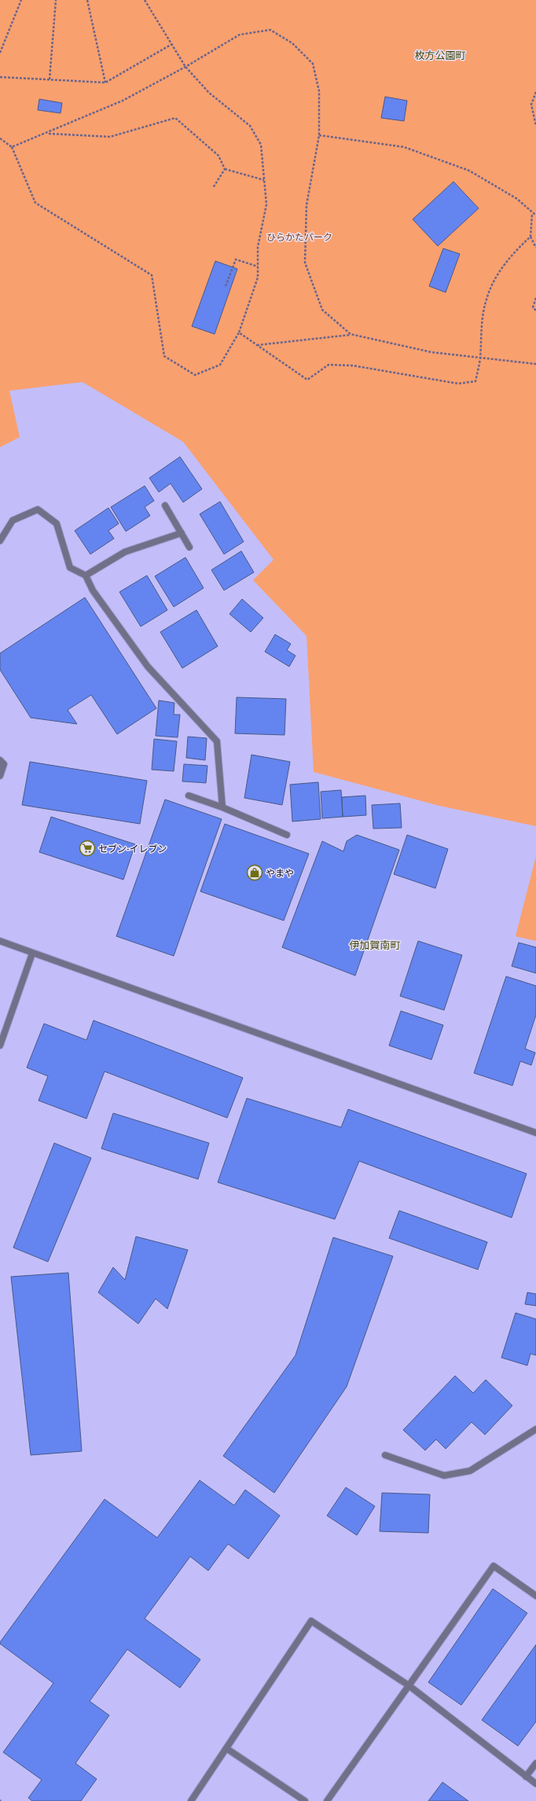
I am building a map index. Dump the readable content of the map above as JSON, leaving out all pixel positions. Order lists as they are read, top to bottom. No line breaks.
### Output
{"districts":["枚方公園町","伊加賀南町"],"parks":["ひらかたパーク"],"places":{"supermarket":["セブン-イレブン"],"shop":["やまや"]}}
